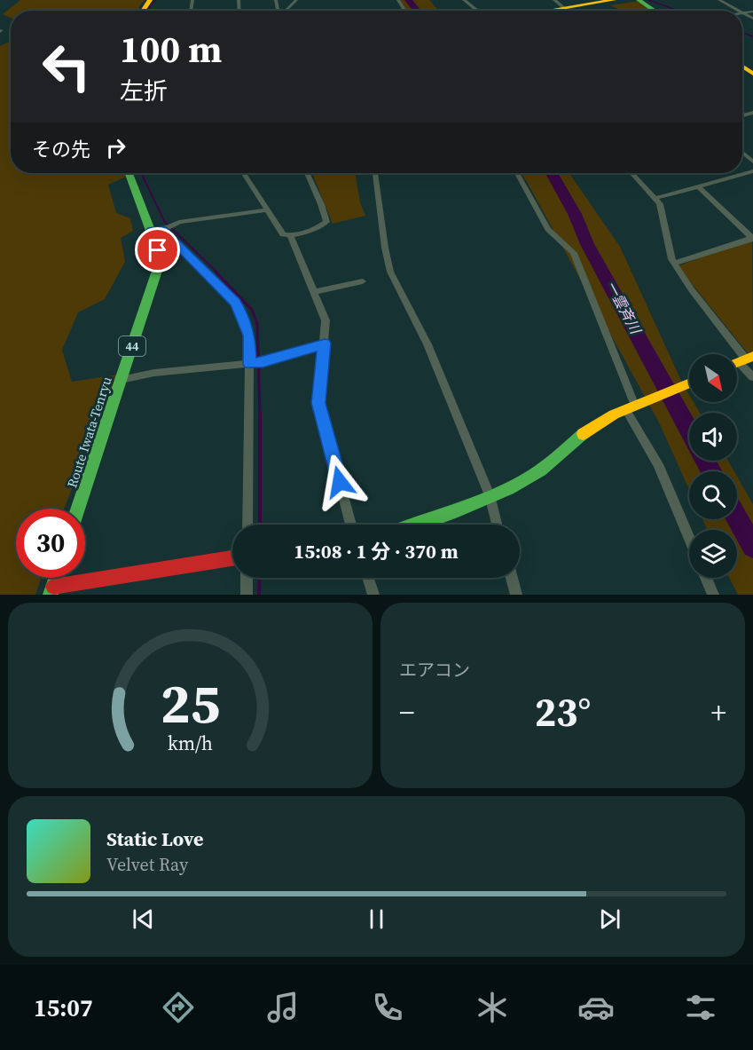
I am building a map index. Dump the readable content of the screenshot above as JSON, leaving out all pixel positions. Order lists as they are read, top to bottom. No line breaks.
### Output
{"streets":{"street":["44","Route Iwata-Tenryu"]},"water":["一雲斉川"],"north":"bottom right","page":{"turn":["100 m","左折"],"then":"その先","limit":"30","trip":"15:08 · 1 分 · 370 m","tile":"エアコン","heat":["−","23°","+"],"song":["Static Love","Velvet Ray"],"tabs":"15:07","gauge":["25","km/h"]}}
